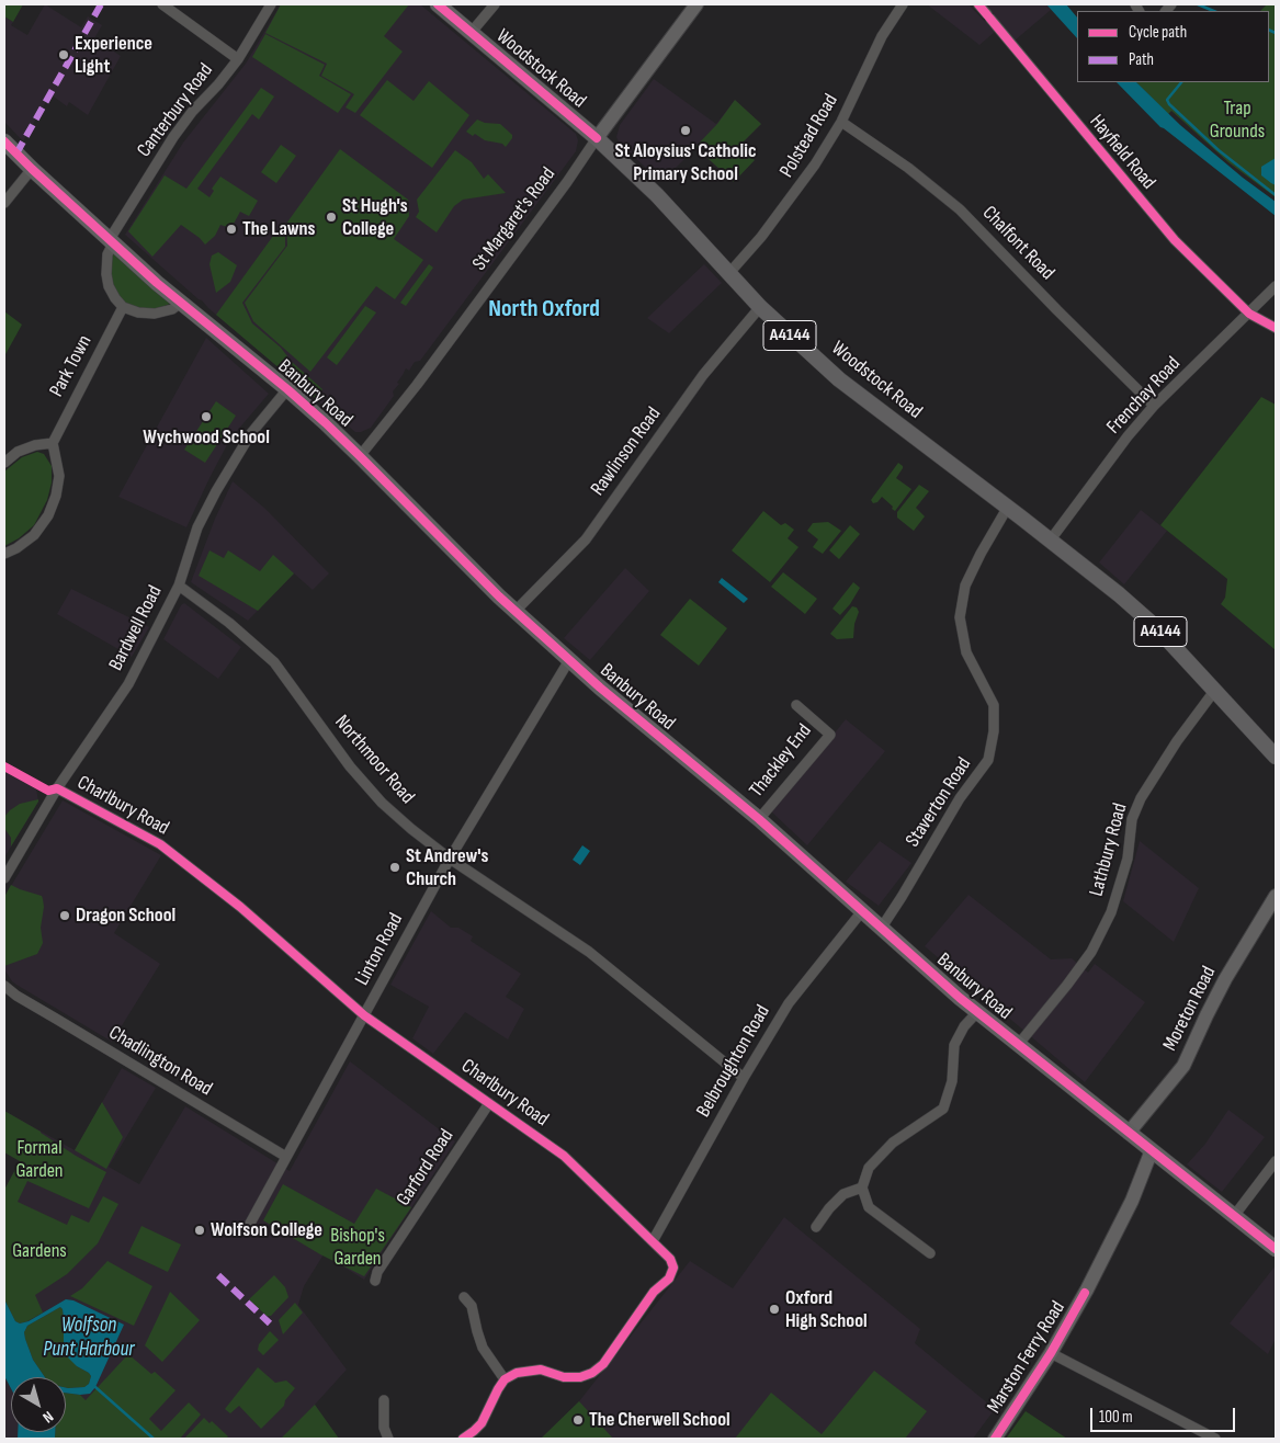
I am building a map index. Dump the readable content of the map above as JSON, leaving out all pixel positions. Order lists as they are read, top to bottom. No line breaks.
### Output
{"streets":{"main road":["Woodstock Road","St Margaret's Road","A4144","Banbury Road","Moreton Road","Marston Ferry Road"],"street":["Canterbury Road","Polstead Road","Hayfield Road","Chalfont Road","Park Town","Frenchay Road","Rawlinson Road","Bardwell Road","Northmoor Road","Thackley End","Staverton Road","Charlbury Road","Lathbury Road","Linton Road","Chadlington Road","Belbroughton Road","Garford Road"]},"crossings":[["Woodstock Road","Polstead Road"],["Woodstock Road","St Margaret's Road"],["Woodstock Road","Frenchay Road"],["Woodstock Road","Rawlinson Road"],["Woodstock Road","Staverton Road"],["Woodstock Road","Lathbury Road"],["Canterbury Road","Banbury Road"],["Polstead Road","Chalfont Road"],["Hayfield Road","Frenchay Road"],["St Margaret's Road","Banbury Road"],["Chalfont Road","Frenchay Road"],["Banbury Road","Rawlinson Road"],["Banbury Road","Bardwell Road"],["Banbury Road","Thackley End"],["Banbury Road","Staverton Road"],["Banbury Road","Lathbury Road"],["Banbury Road","Linton Road"],["Banbury Road","Moreton Road"],["Banbury Road","Belbroughton Road"],["Banbury Road","Marston Ferry Road"],["Bardwell Road","Northmoor Road"],["Bardwell Road","Charlbury Road"],["Northmoor Road","Linton Road"],["Northmoor Road","Belbroughton Road"],["Charlbury Road","Linton Road"],["Charlbury Road","Belbroughton Road"],["Charlbury Road","Garford Road"],["Linton Road","Chadlington Road"]],"districts":["North Oxford"],"water":["Wolfson Punt Harbour"],"parks":["Trap Grounds","Formal Garden","Bishop's Garden","Gardens"],"places":["Experience Light","St Aloysius' Catholic Primary School","St Hugh's College","The Lawns","Wychwood School","St Andrew's Church","Dragon School","Wolfson College","Oxford High School","The Cherwell School"],"legend":["Cycle path","Path"],"scale_bar":"100 m","north":"bottom right"}
